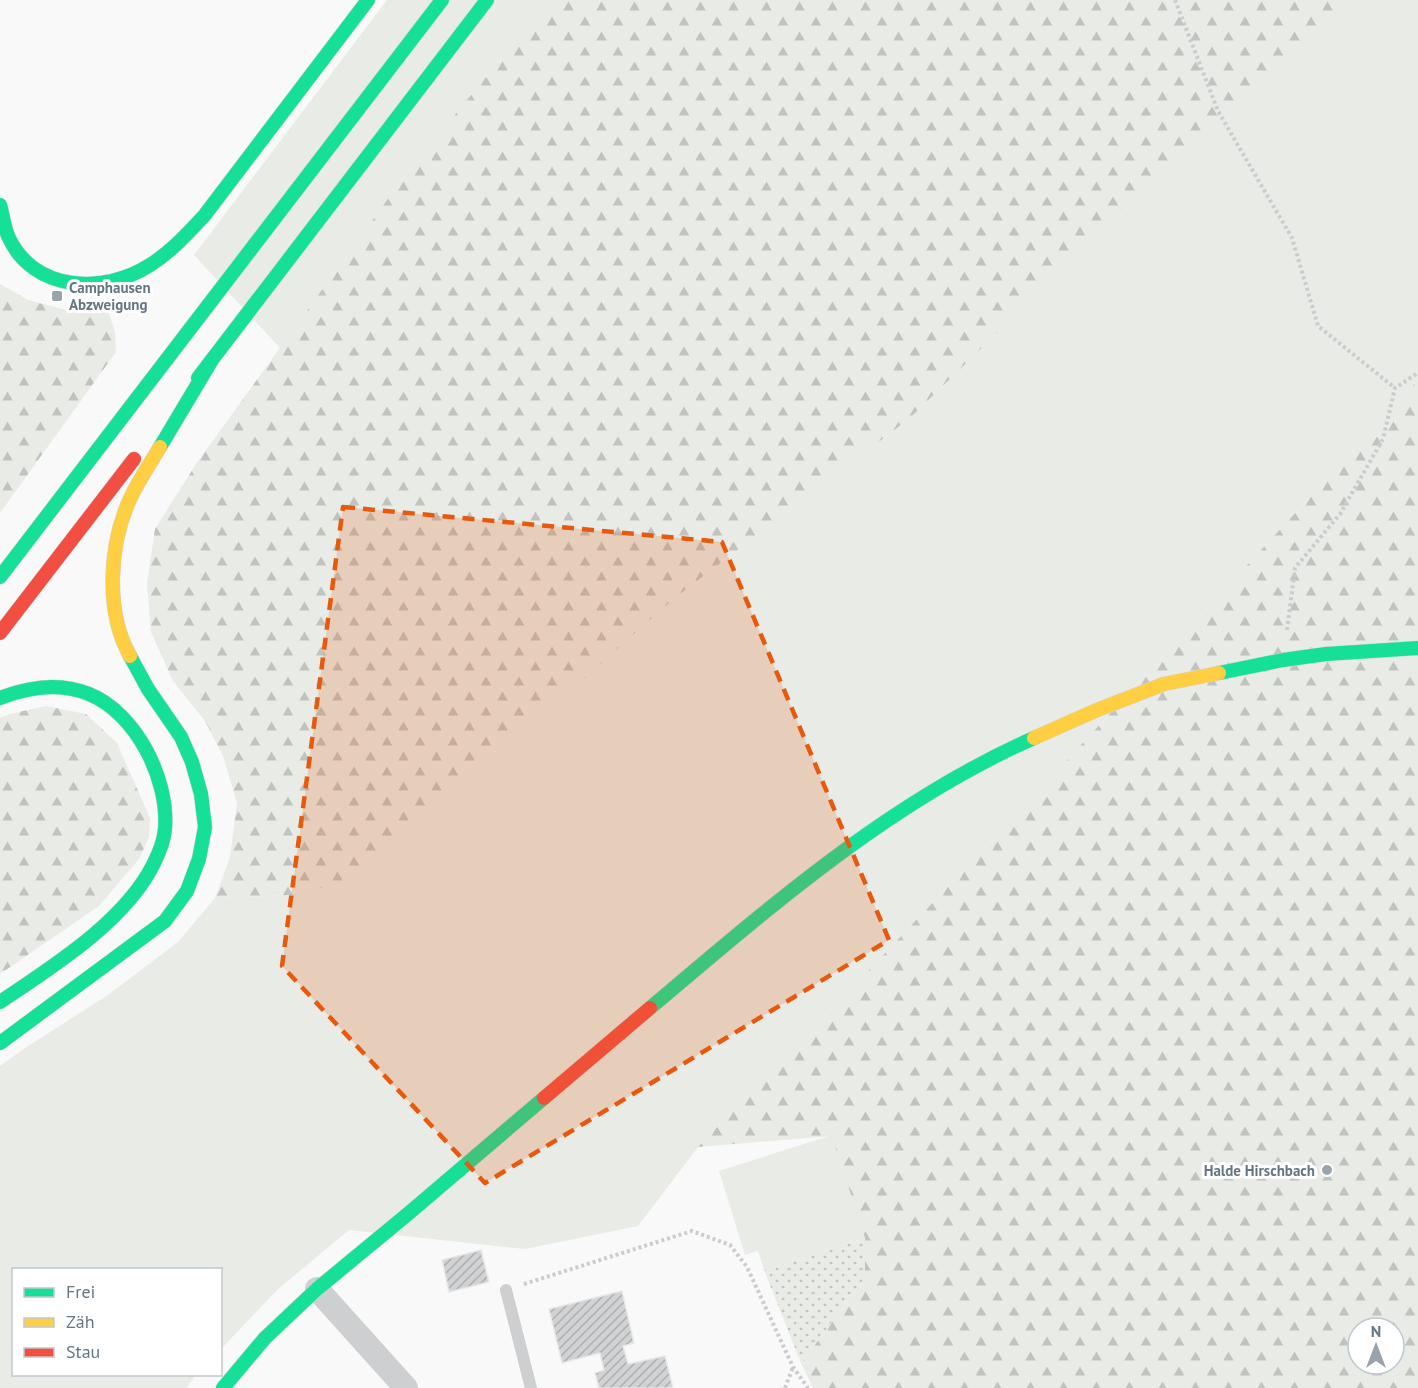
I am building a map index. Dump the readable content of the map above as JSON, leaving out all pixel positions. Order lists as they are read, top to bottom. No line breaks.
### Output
{"places":{"transit":["Camphausen Abzweigung"],"other":["Halde Hirschbach"]},"legend":["Frei","Zäh","Stau"],"north":"top"}
